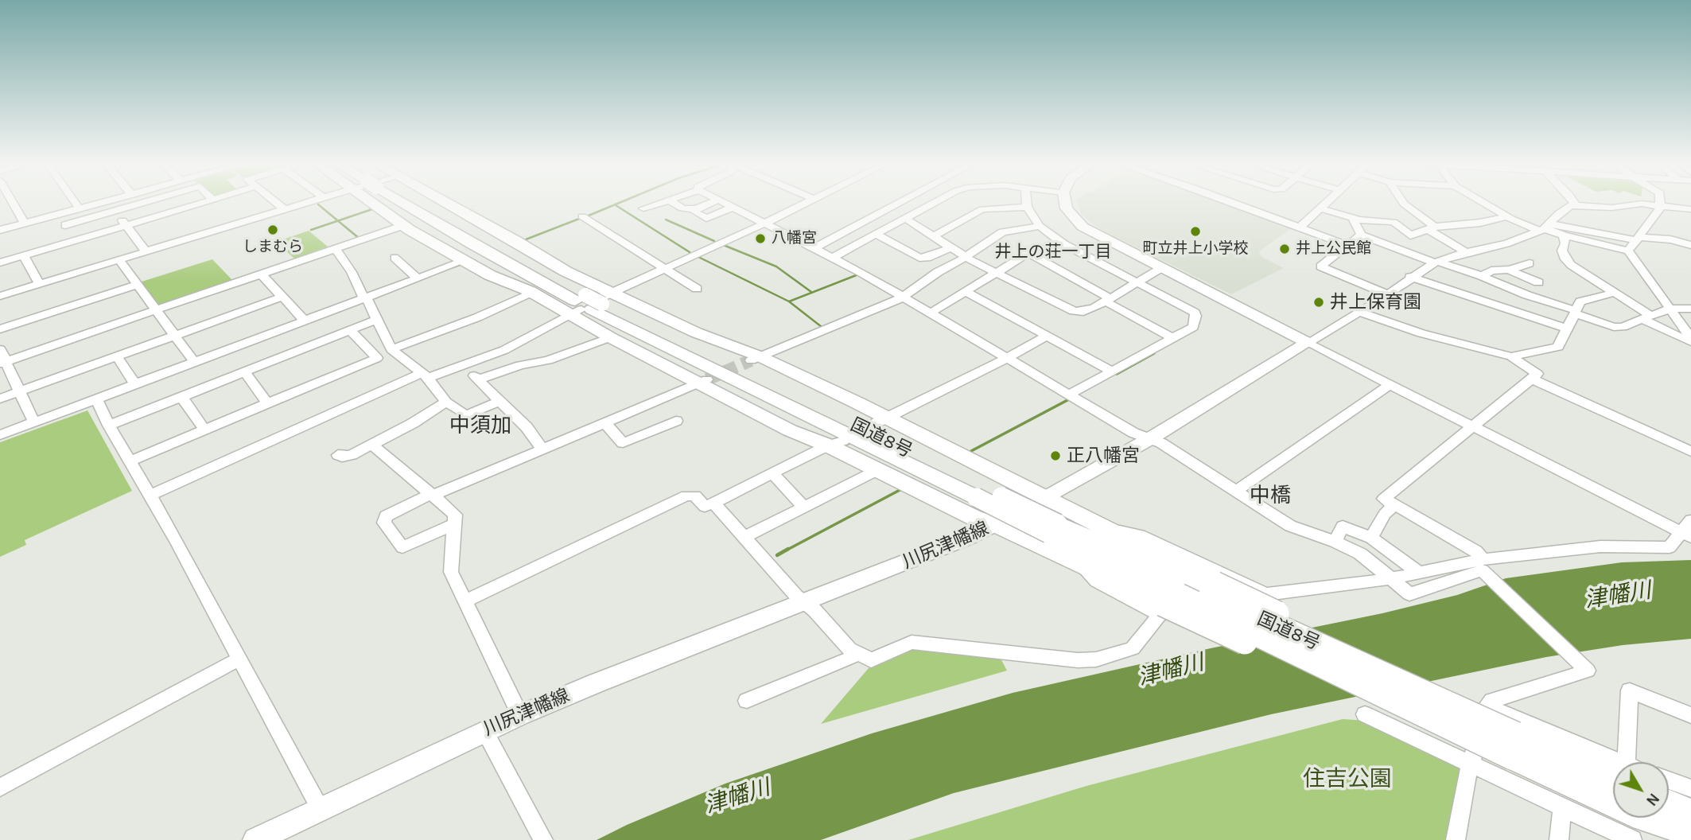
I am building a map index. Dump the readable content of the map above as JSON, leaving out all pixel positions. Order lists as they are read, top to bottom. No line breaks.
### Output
{"streets":{"highway":["国道8号"],"main road":["川尻津幡線"]},"districts":["井上の荘一丁目","中須加","中橋"],"water":["津幡川"],"parks":["住吉公園"],"places":["しまむら","町立井上小学校","八幡宮","井上公民館","井上保育園","正八幡宮"],"north":"bottom right"}
